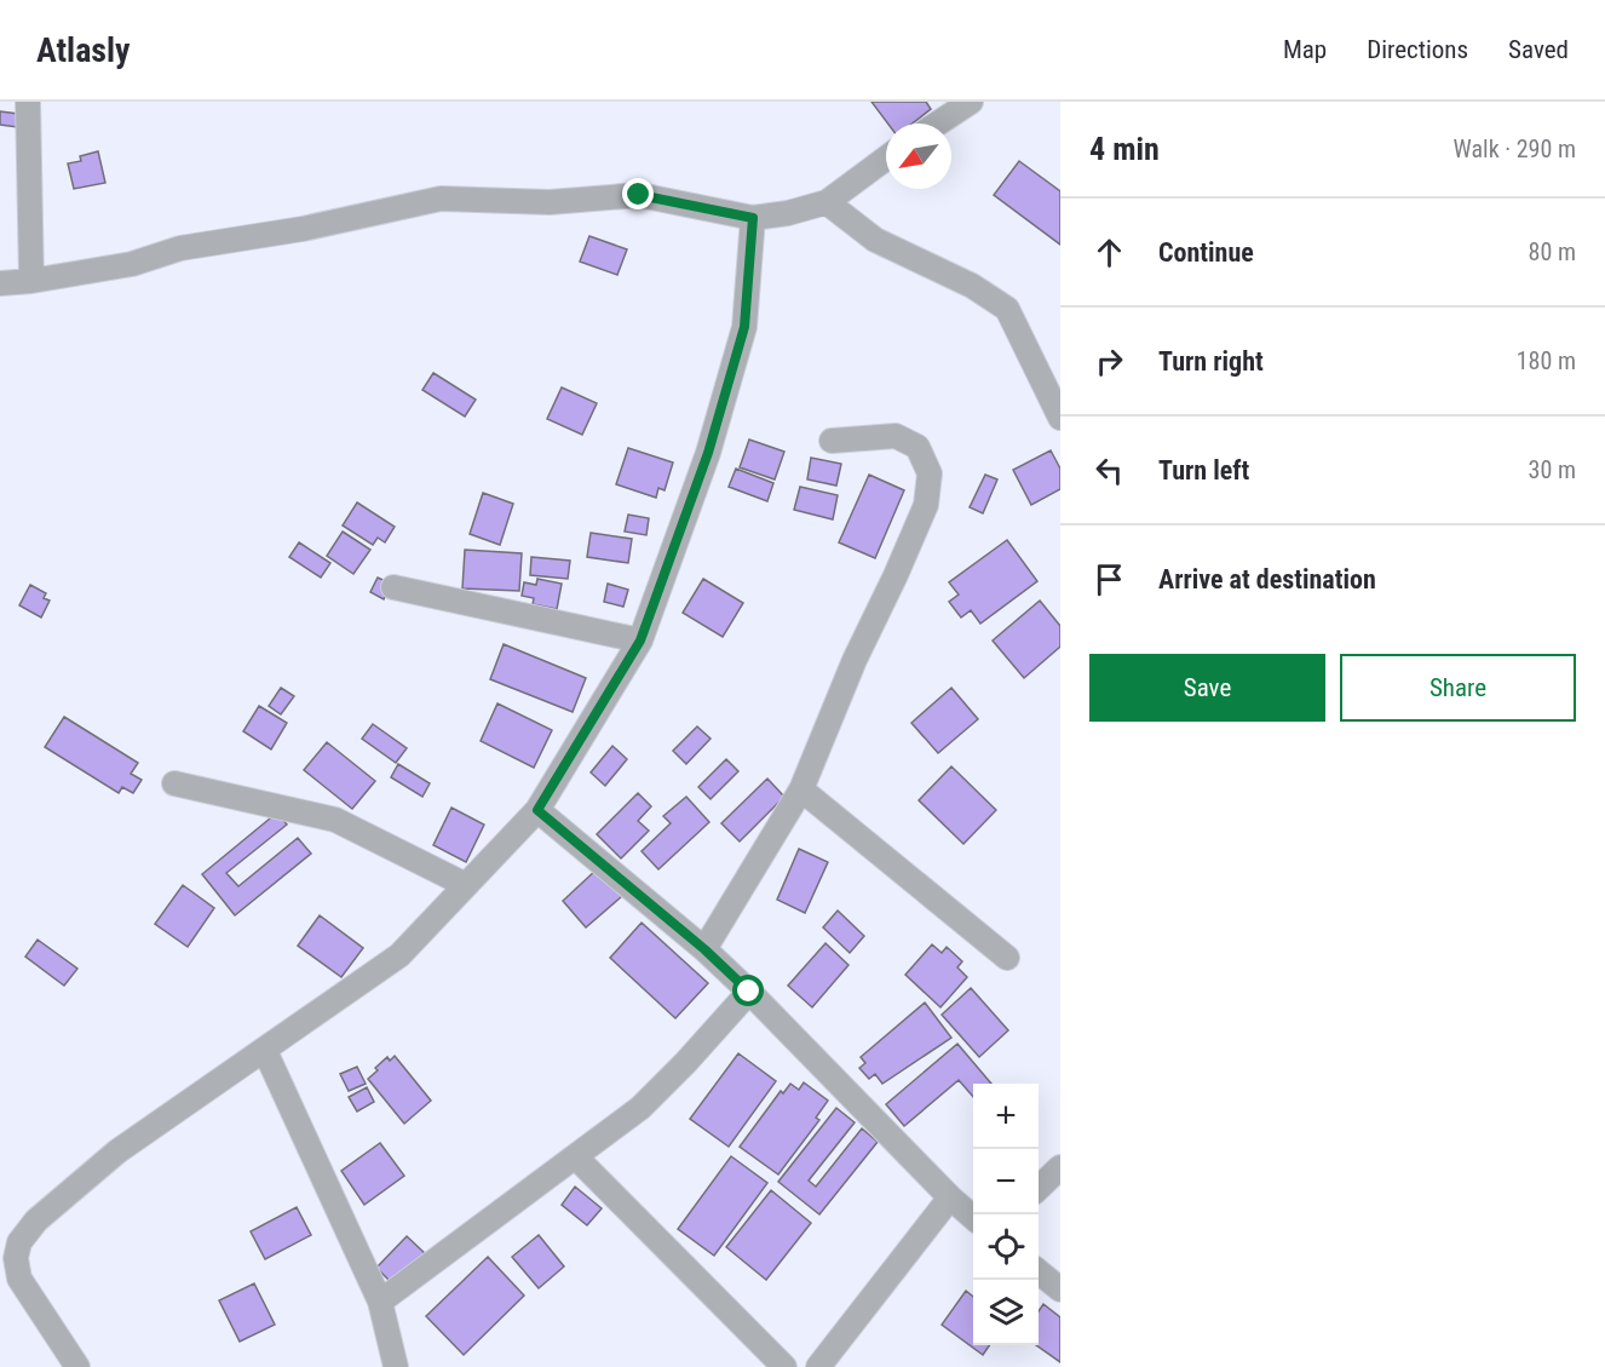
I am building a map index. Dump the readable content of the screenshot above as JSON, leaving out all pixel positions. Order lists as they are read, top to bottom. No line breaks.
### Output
{"north":"bottom left","page":{"header":"Atlasly","nav":["Map","Directions","Saved"],"heading":["4 min","Walk · 290 m"],"list":[["Continue","80 m"],["Turn right","180 m"],["Turn left","30 m"],"Arrive at destination"],"buttons":["Save","Share"],"map_buttons":["+","−"]}}
